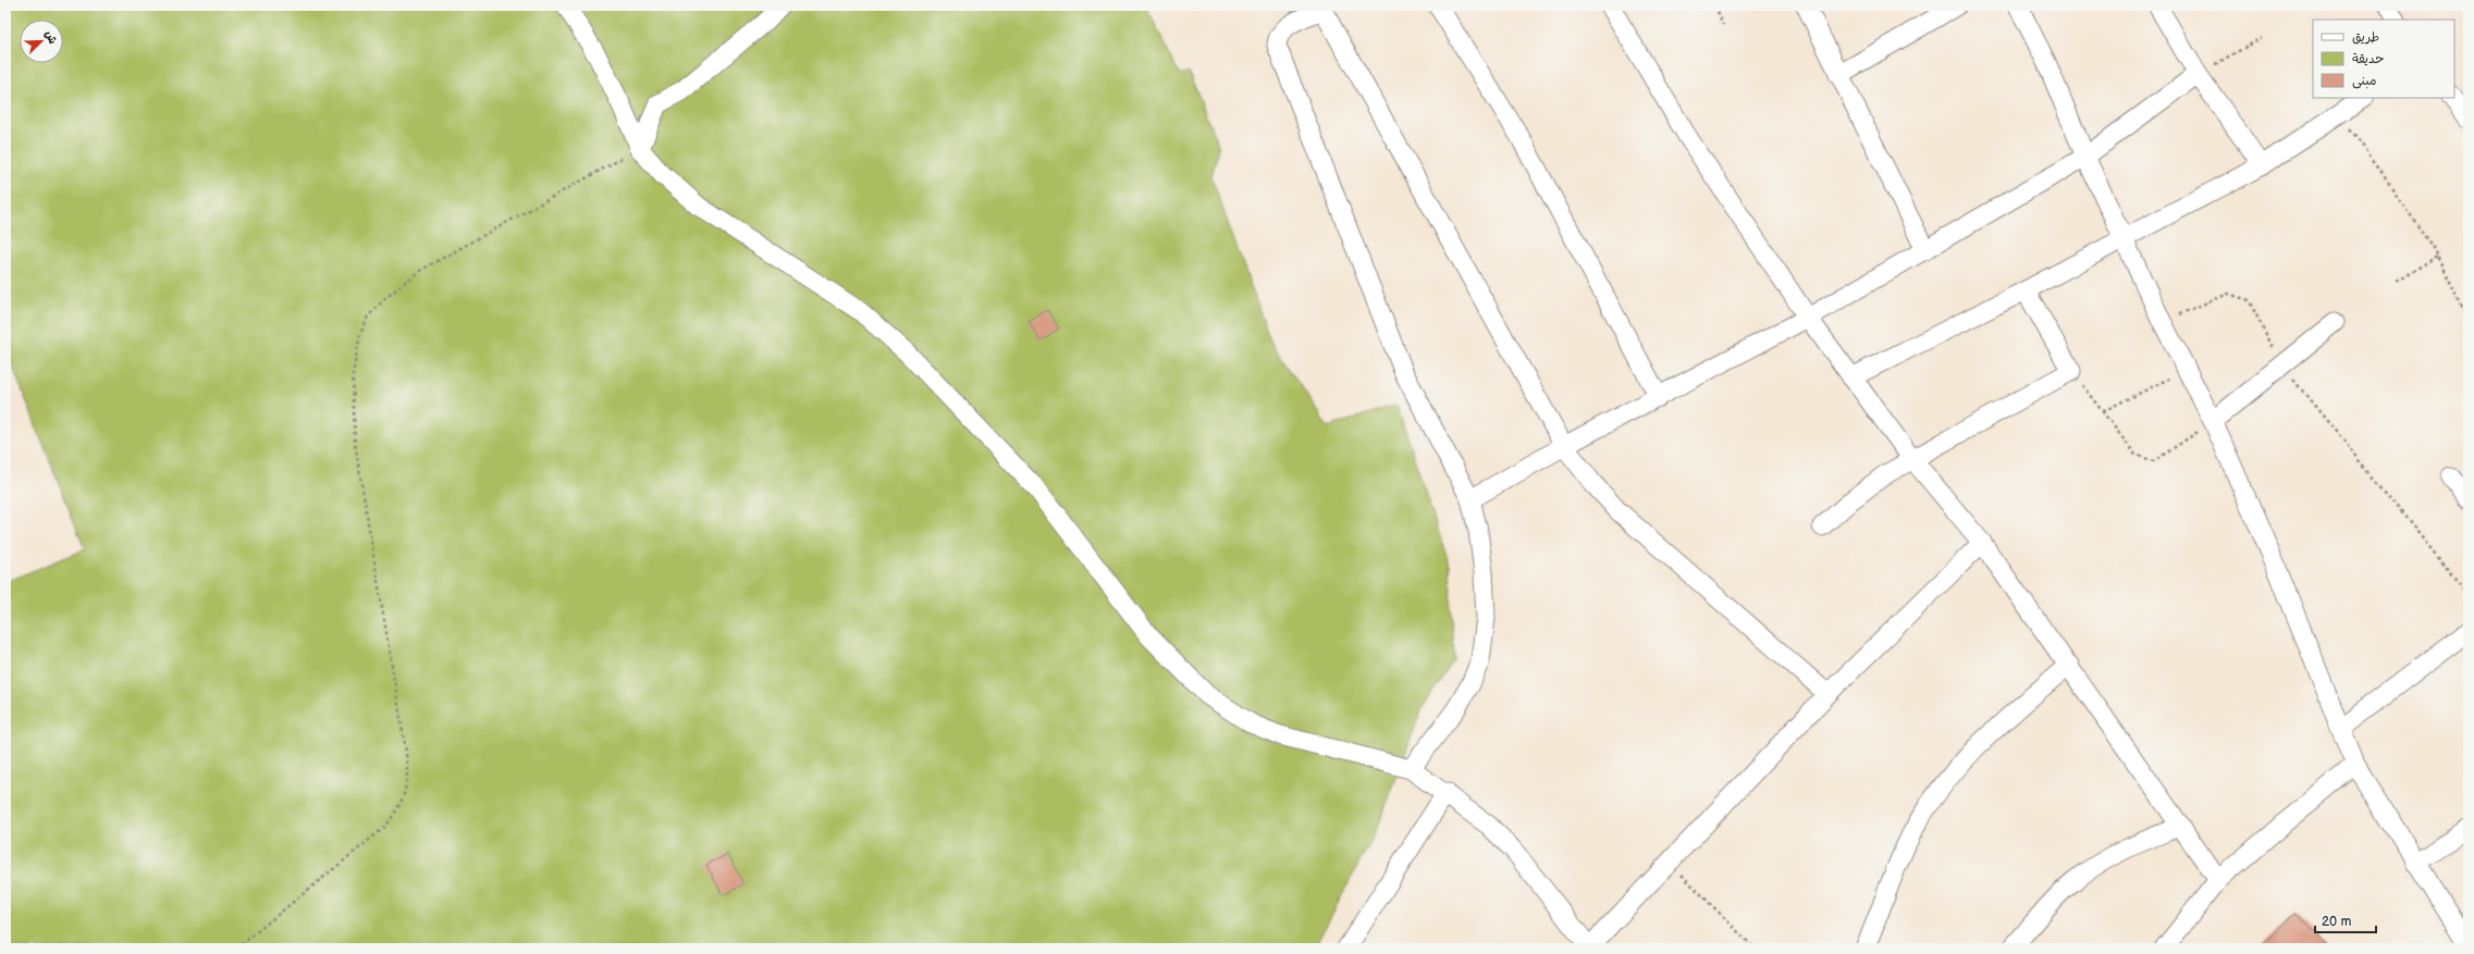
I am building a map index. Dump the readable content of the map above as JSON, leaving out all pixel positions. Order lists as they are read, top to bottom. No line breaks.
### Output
{"legend":["طريق","حديقة","مبنى"],"scale_bar":"20 m","north":"top right"}
